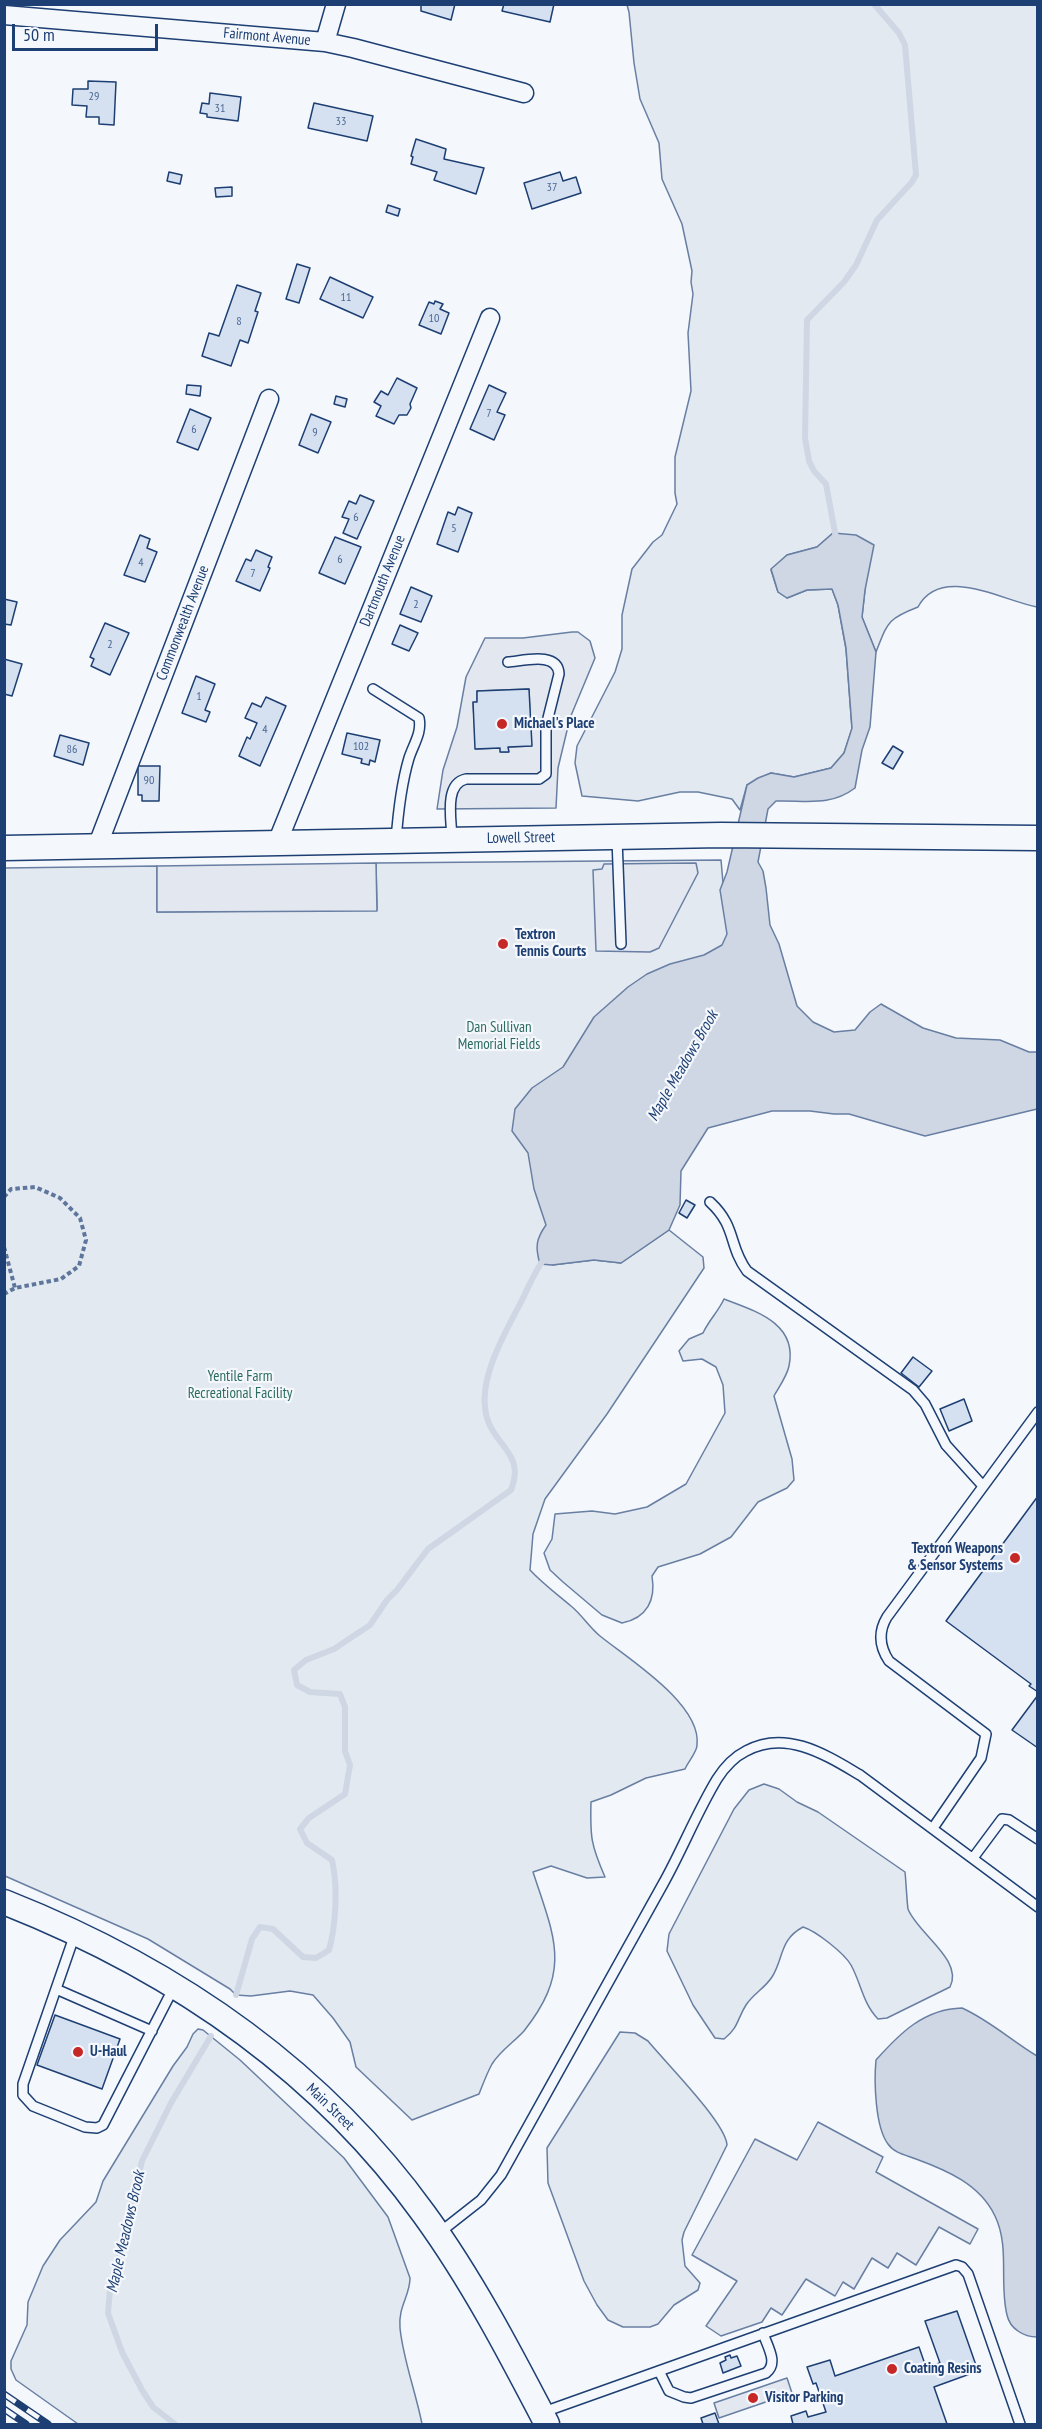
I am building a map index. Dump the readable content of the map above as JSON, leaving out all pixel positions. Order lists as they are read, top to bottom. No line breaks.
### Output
{"streets":{"main road":["Lowell Street","Main Street"],"street":["Fairmont Avenue","Dartmouth Avenue","Commonwealth Avenue"]},"crossings":[["Dartmouth Avenue","Lowell Street"],["Commonwealth Avenue","Lowell Street"]],"water":["Maple Meadows Brook"],"parks":["Dan Sullivan Memorial Fields","Yentile Farm Recreational Facility"],"places":["Michael's Place","Textron Tennis Courts","Textron Weapons & Sensor Systems","U-Haul","Coating Resins","Visitor Parking"],"house_numbers":["29","31","33","37","11","10","8","7","6","9","6","5","6","4","7","2","2","1","4","102","86","90"],"scale_bar":"50 m"}
